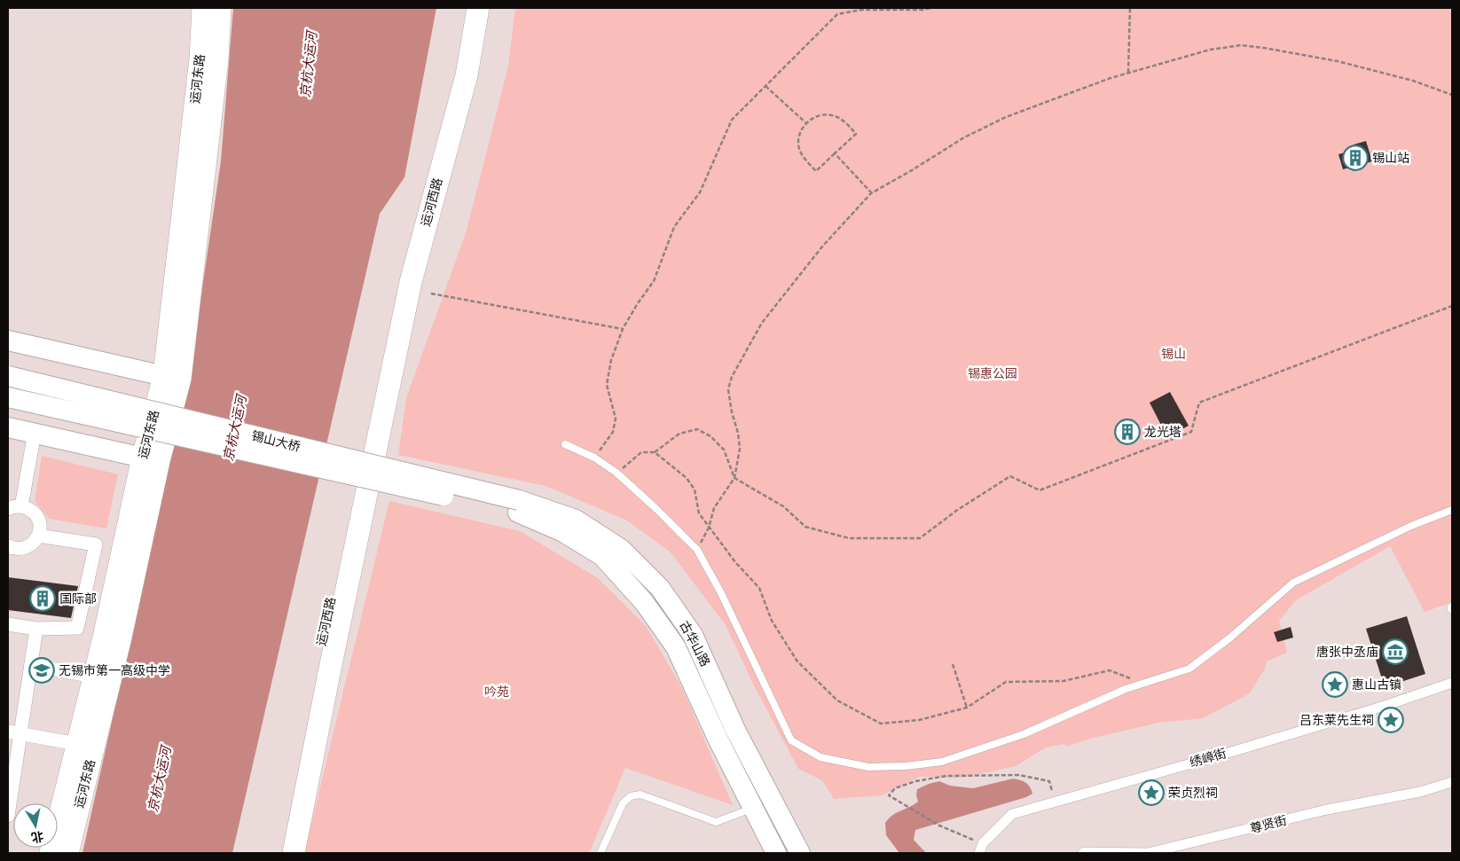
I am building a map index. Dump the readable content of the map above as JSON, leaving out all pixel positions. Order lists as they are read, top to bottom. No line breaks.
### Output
{"streets":{"main road":["运河东路","运河西路","锡山大桥","古华山路"],"street":["绣嶂街","尊贤街"]},"crossings":[["锡山大桥","古华山路"]],"water":["京杭大运河"],"parks":["锡山","锡惠公园","吟苑"],"places":{"building":["锡山站","龙光塔","国际部"],"museum":["唐张中丞庙"],"school or university":["无锡市第一高级中学"],"place":["惠山古镇","吕东莱先生祠","荣贞烈祠"]},"north":"bottom"}
